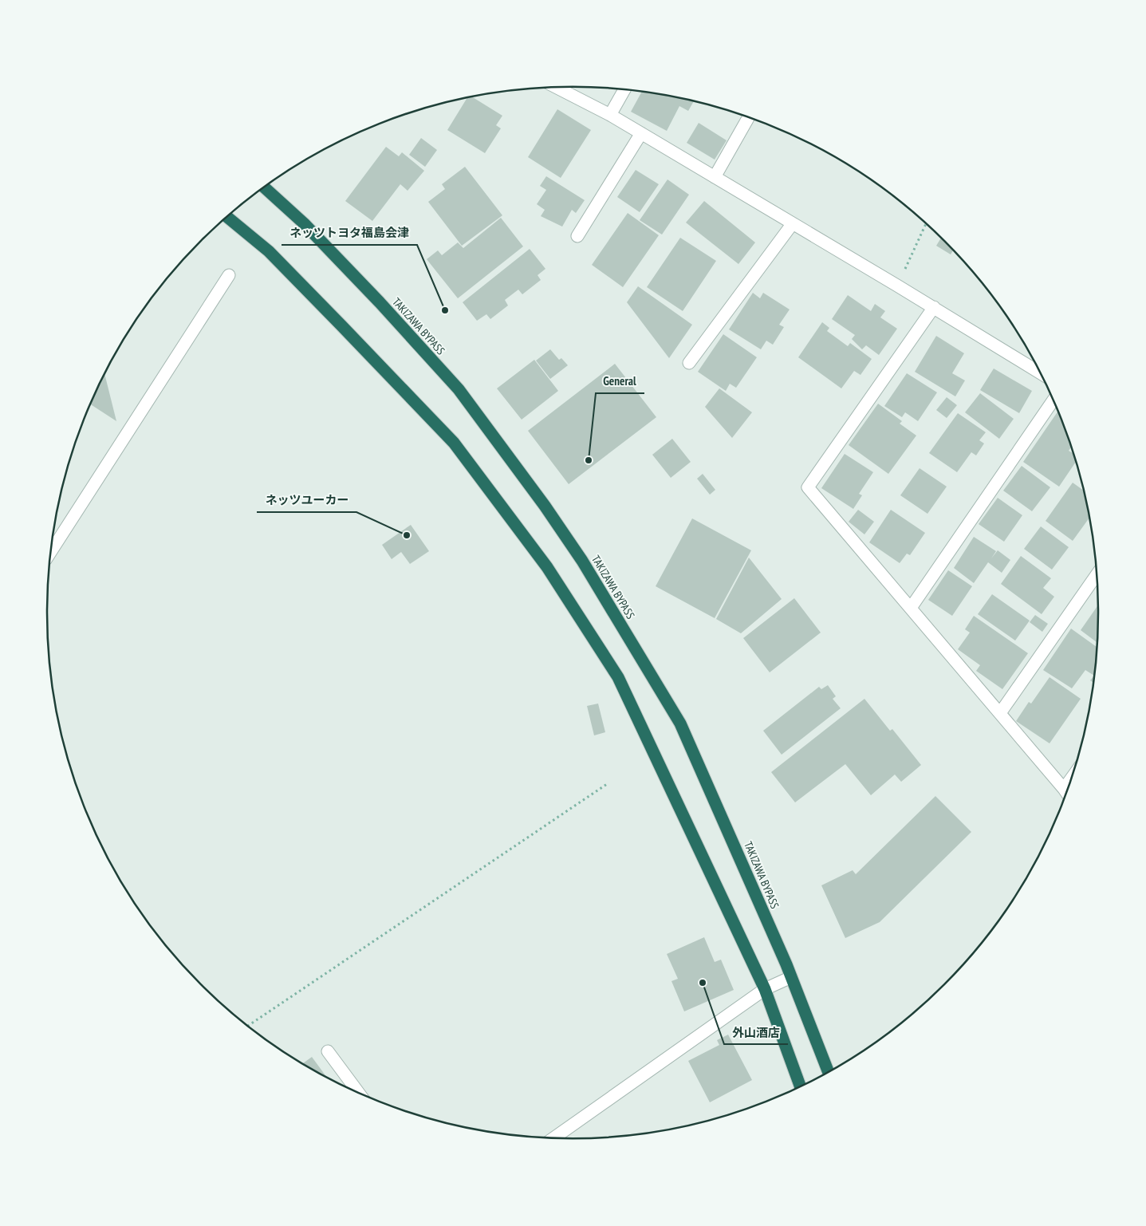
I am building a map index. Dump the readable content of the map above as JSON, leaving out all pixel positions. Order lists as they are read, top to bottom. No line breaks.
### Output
{"streets":{"highway":["TAKIZAWA BYPASS"]},"places":["ネッツトヨタ福島会津","General","ネッツユーカー","外山酒店"]}
